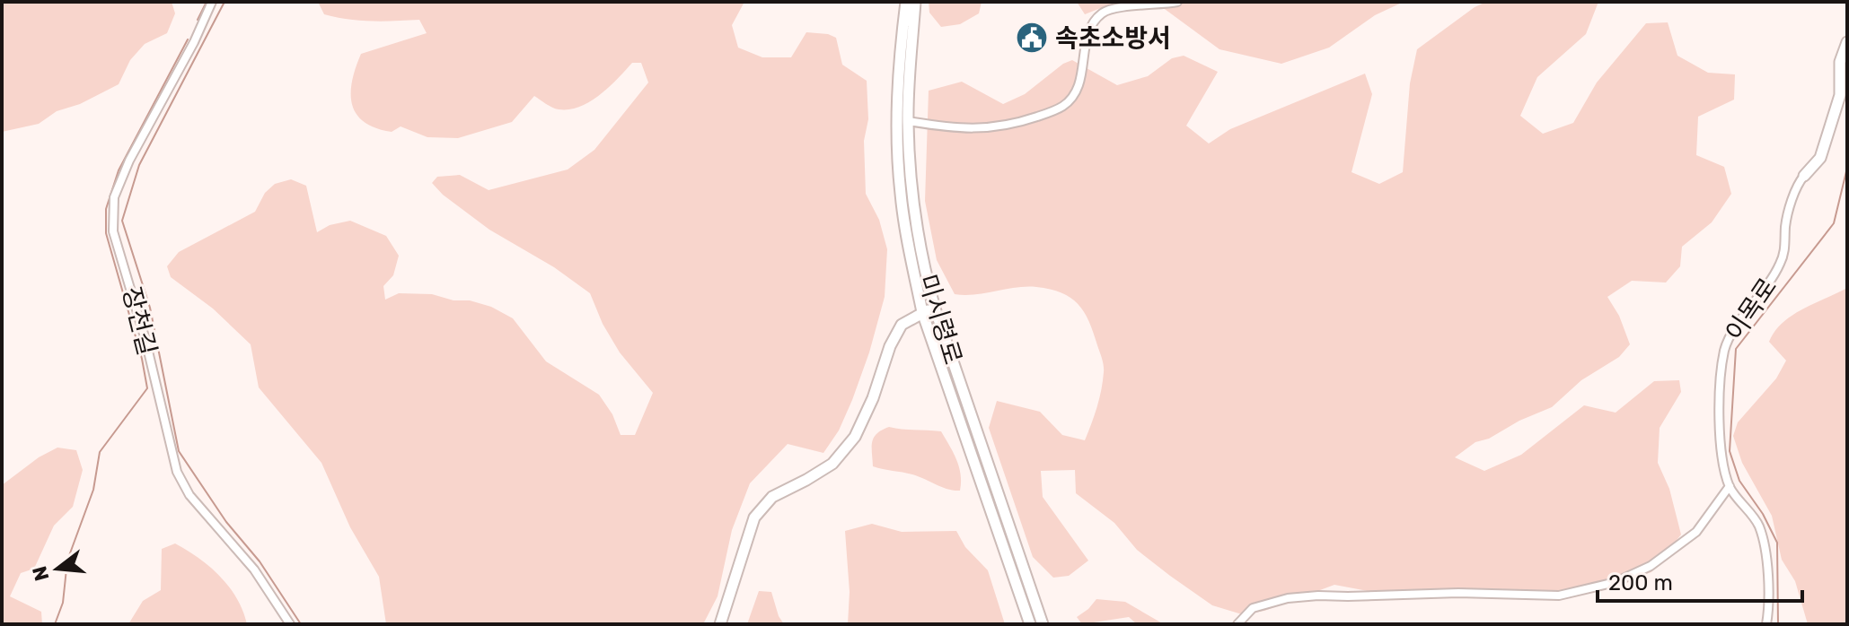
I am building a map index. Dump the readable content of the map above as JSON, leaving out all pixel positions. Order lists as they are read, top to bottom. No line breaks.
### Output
{"streets":{"main road":["이목로","미시령로"],"street":["장천길"]},"places":{"public building":["속초소방서"]},"scale_bar":"200 m","north":"left"}
